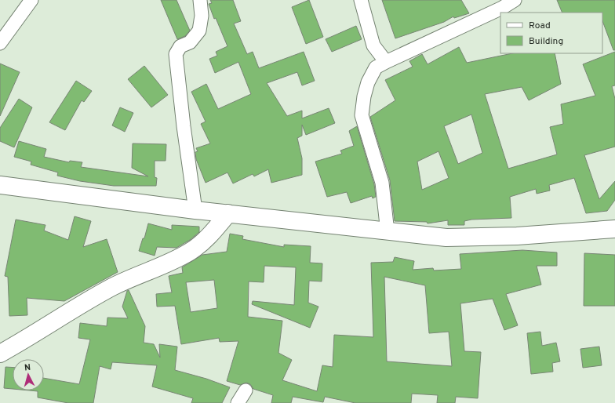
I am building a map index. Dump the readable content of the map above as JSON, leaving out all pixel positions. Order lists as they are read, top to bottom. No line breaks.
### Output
{"legend":["Road","Building"],"north":"top"}
